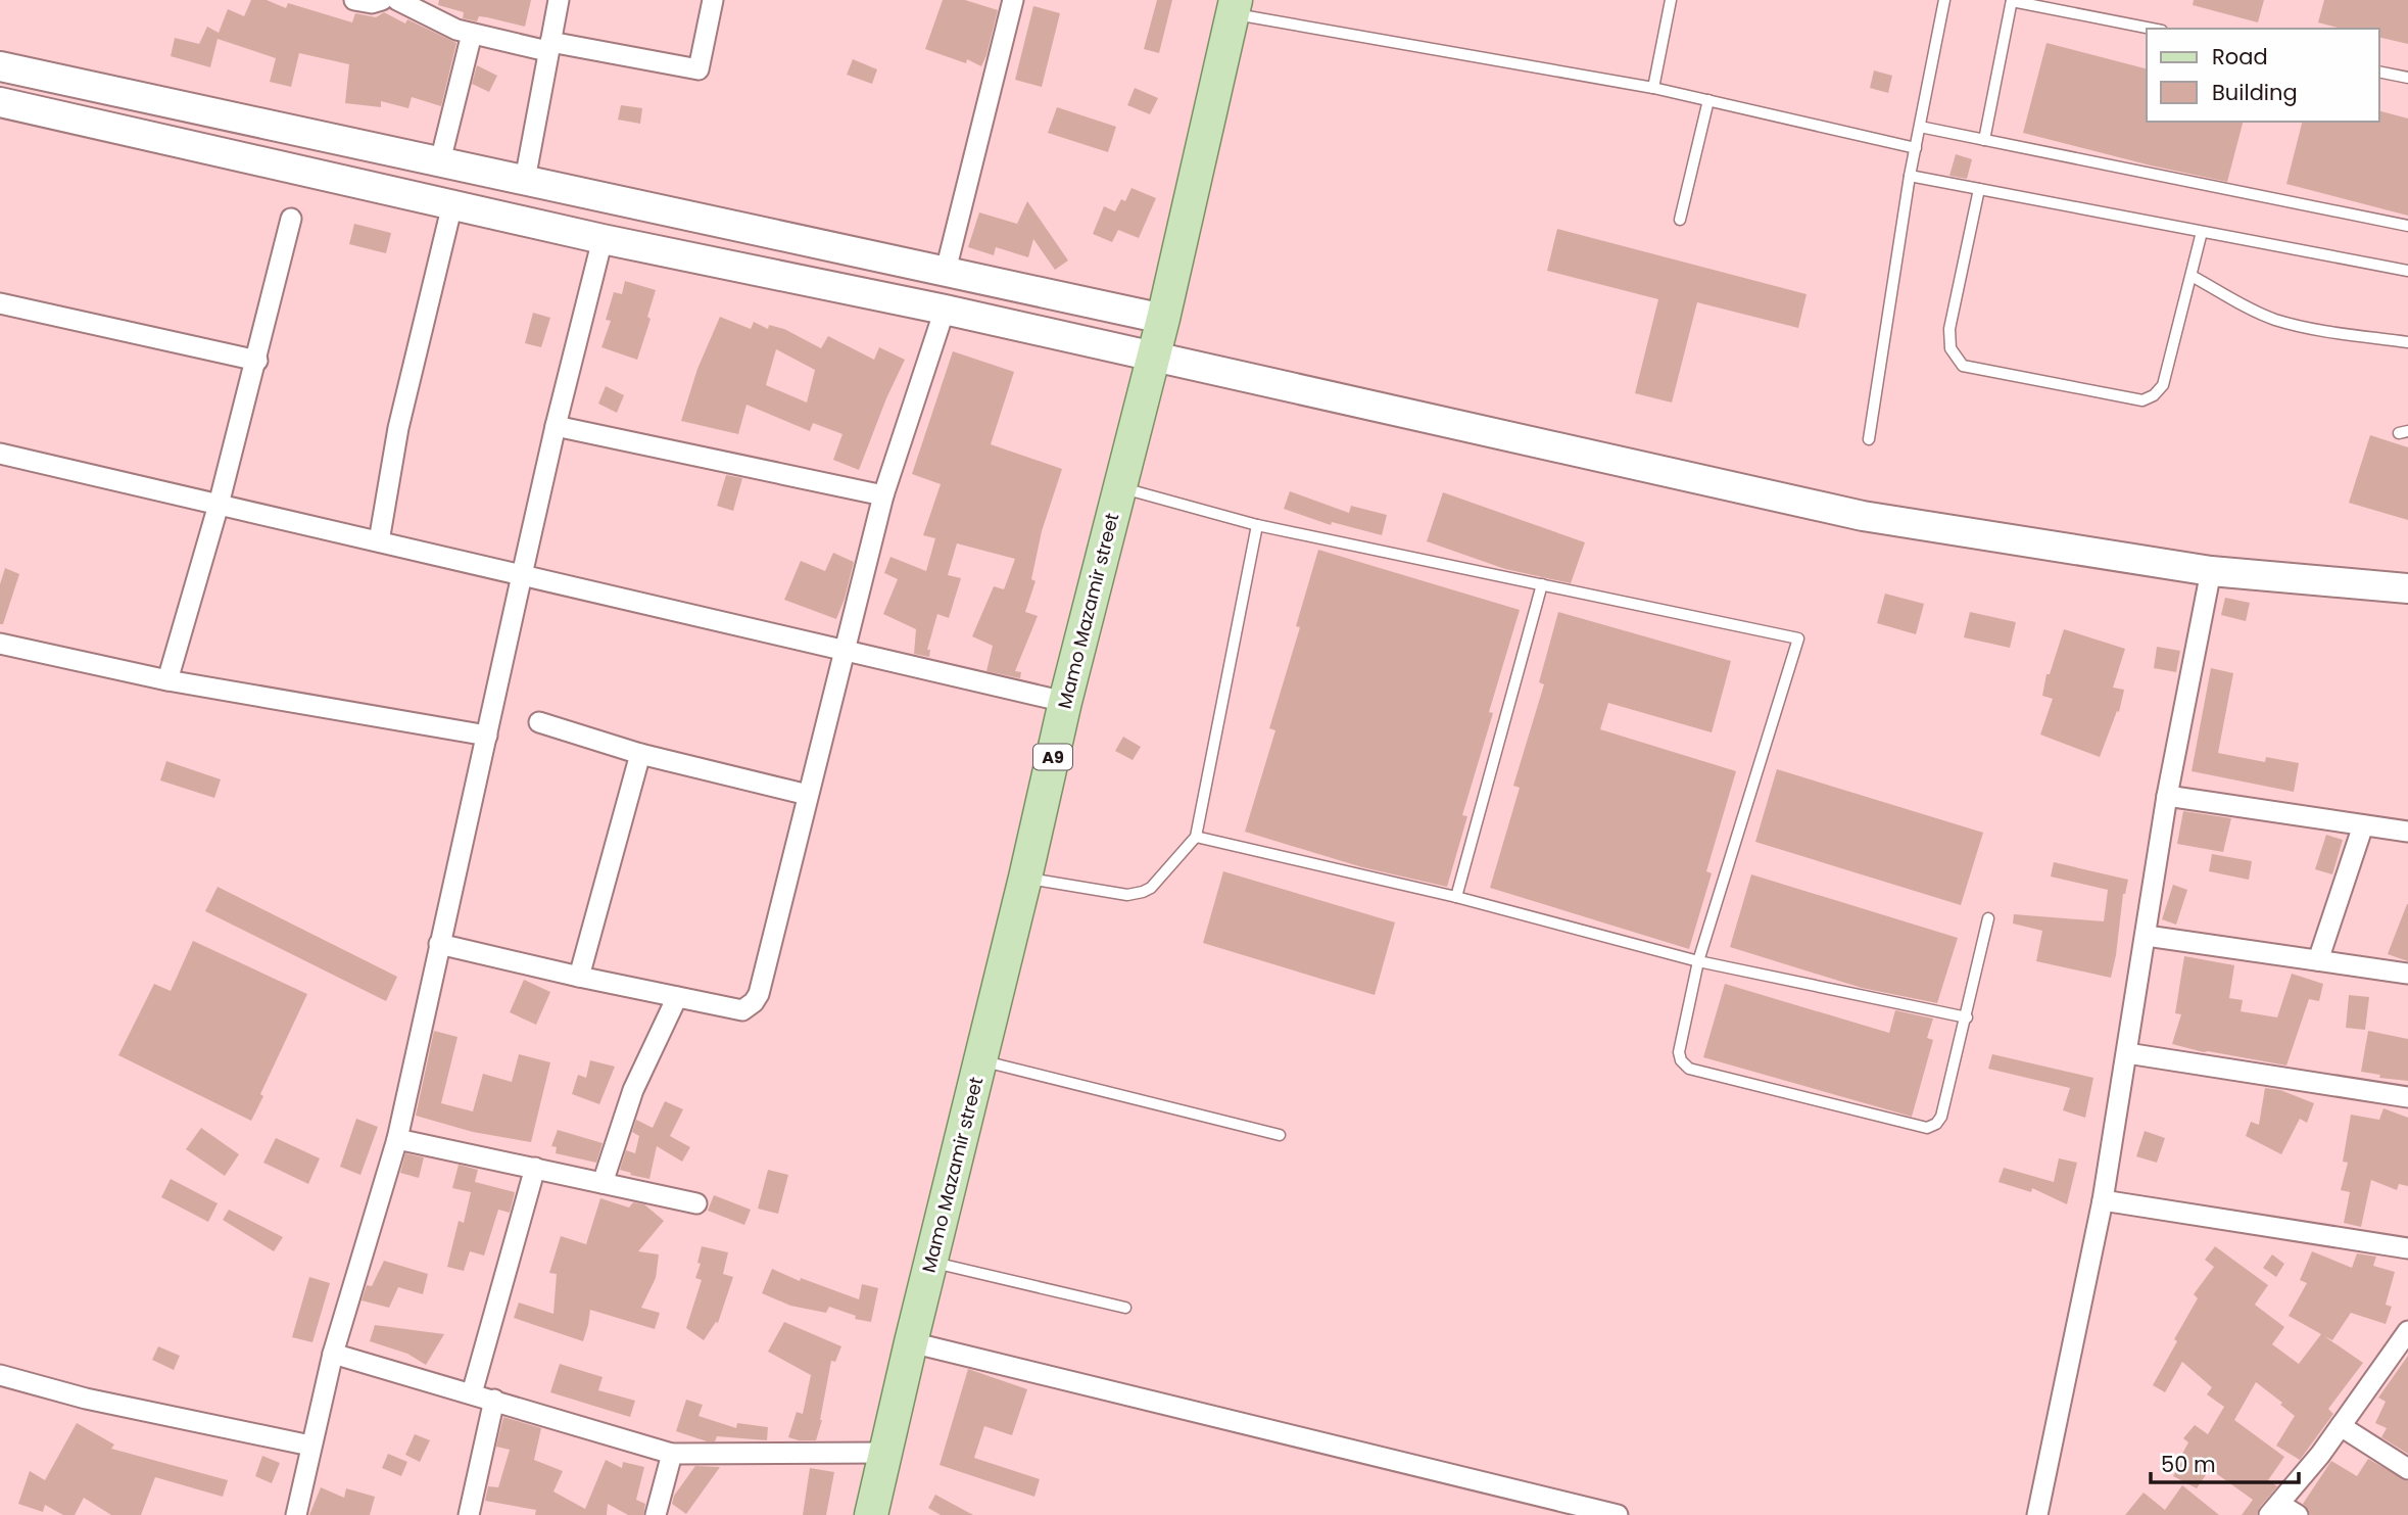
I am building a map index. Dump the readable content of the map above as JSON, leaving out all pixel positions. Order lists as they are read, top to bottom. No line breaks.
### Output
{"streets":{"main road":["Mamo Mazamir street","A9"]},"legend":["Road","Building"],"scale_bar":"50 m"}
